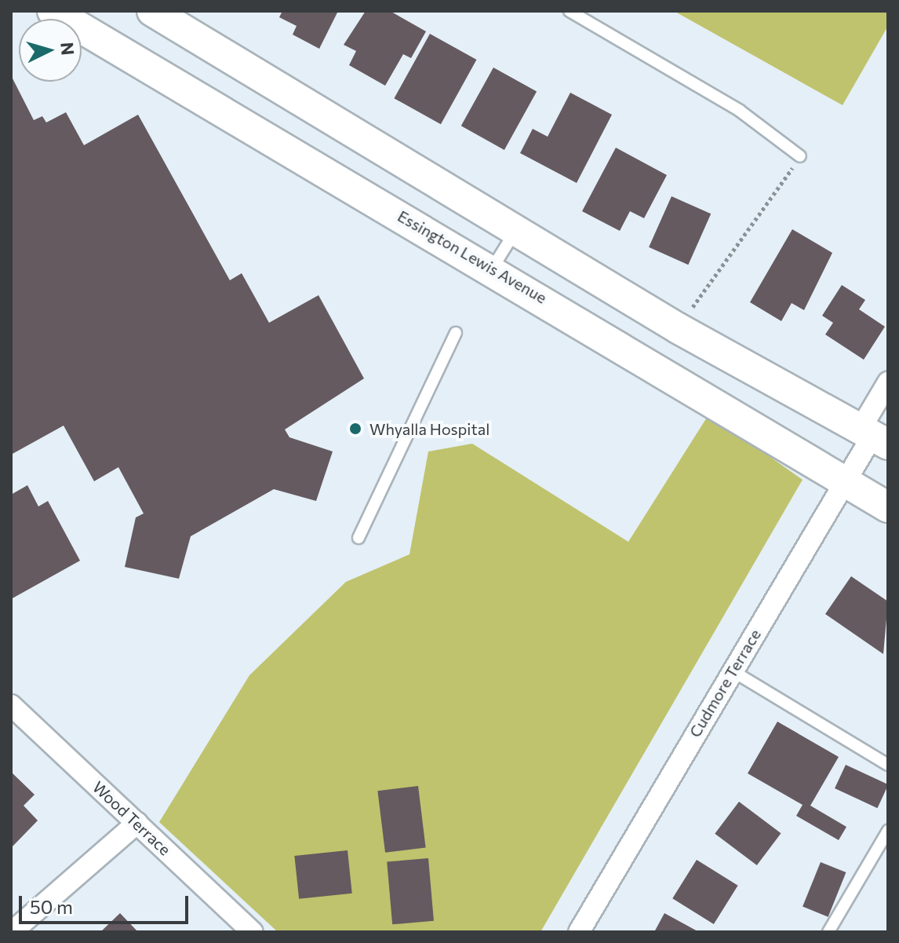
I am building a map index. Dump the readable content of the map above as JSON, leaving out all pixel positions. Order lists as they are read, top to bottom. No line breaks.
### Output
{"streets":{"street":["Essington Lewis Avenue","Cudmore Terrace","Wood Terrace"]},"crossings":[["Essington Lewis Avenue","Cudmore Terrace"]],"places":["Whyalla Hospital"],"scale_bar":"50 m","north":"right"}
